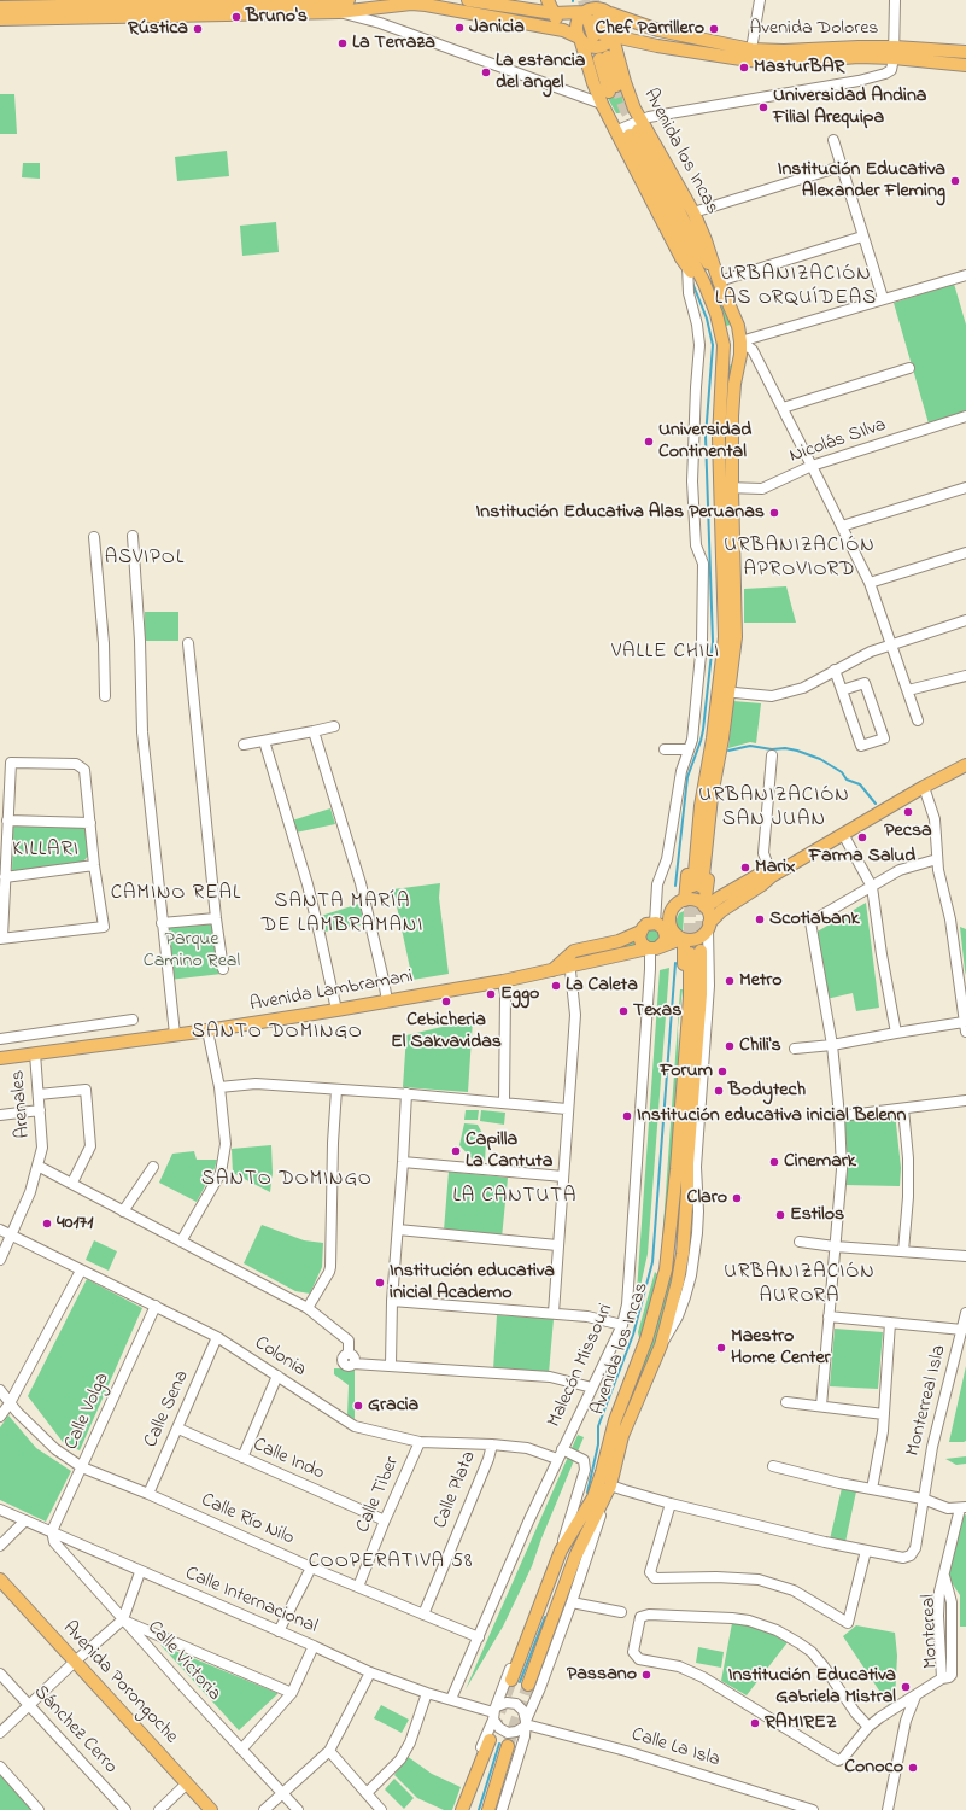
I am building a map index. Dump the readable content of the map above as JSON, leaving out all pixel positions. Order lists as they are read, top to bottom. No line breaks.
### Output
{"streets":{"main road":["Avenida Dolores","Avenida los Incas","Avenida Lambramani","Avenida Porongoche"],"street":["Nicolás SIlva","Arenales","Colonia","Malecón Missouri","Monterreal Isla","Calle Sena","Calle Volga","Calle Indo","Calle Plata","Calle Tiber","Calle Río Nilo","Calle Internacional","Montereal","Calle Victoria","Sánchez Cerro","Calle La Isla"]},"crossings":[["Avenida Dolores","Avenida los Incas"],["Avenida los Incas","Nicolás SIlva"],["Avenida los Incas","Avenida Lambramani"],["Avenida los Incas","Calle Internacional"],["Avenida los Incas","Calle La Isla"],["Avenida Lambramani","Arenales"],["Avenida Lambramani","Malecón Missouri"],["Arenales","Colonia"],["Colonia","Malecón Missouri"],["Colonia","Calle Sena"],["Colonia","Calle Volga"],["Colonia","Calle Plata"],["Colonia","Calle Tiber"],["Malecón Missouri","Calle Río Nilo"],["Malecón Missouri","Calle Internacional"],["Calle Sena","Calle Indo"],["Calle Sena","Calle Río Nilo"],["Calle Volga","Calle Río Nilo"],["Calle Volga","Calle Internacional"],["Calle Volga","Calle Victoria"],["Calle Indo","Calle Tiber"],["Calle Plata","Calle Río Nilo"],["Calle Tiber","Calle Río Nilo"],["Calle Internacional","Calle Victoria"],["Calle Internacional","Calle La Isla"]],"districts":["URBANIZACIÓN LAS ORQUÍDEAS","URBANIZACIÓN APROVIORD","ASVIPOL","VALLE CHILI","URBANIZACIÓN SAN JUAN","KILLARI","CAMINO REAL","SANTA MARÍA DE LAMBRAMANI","SANTO DOMINGO","SANTO DOMINGO","LA CANTUTA","URBANIZACIÓN AURORA","COOPERATIVA 58"],"parks":["Parque Camino Real"],"places":["Bruno's","Janicia","Rústica","Chef Parrillero","La Terraza","MasturBAR","La estancia del angel","Universidad Andina Filial Arequipa","Institución Educativa Alexander Fleming","Universidad Continental","Institución Educativa Alas Peruanas","Pecsa","Farma Salud","Marix","Scotiabank","Metro","La Caleta","Eggo","Cebicheria El Sakvavidas","Texas","Chili's","Forum","Bodytech","Institución educativa inicial Belenn","Capilla La Cantuta","Cinemark","Claro","Estilos","40171","Institución educativa inicial Academo","Maestro Home Center","Gracia","Passano","Institución Educativa Gabriela Mistral","RAMIREZ","Conoco"]}
